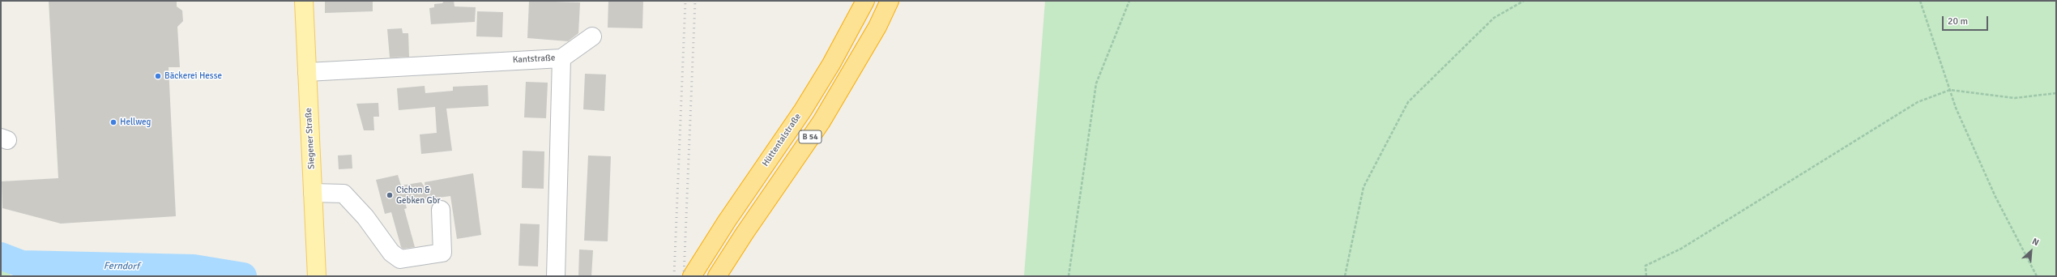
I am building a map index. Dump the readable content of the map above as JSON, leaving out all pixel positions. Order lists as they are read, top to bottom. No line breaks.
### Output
{"streets":{"highway":["B 54","Hüttentalstraße"],"main road":["Siegener Straße"],"street":["Kantstraße"]},"crossings":[["Kantstraße","Siegener Straße"]],"water":["Ferndorf"],"places":["Bäckerei Hesse","Hellweg","Cichon & Gebken Gbr"],"scale_bar":"20 m","north":"top right"}
